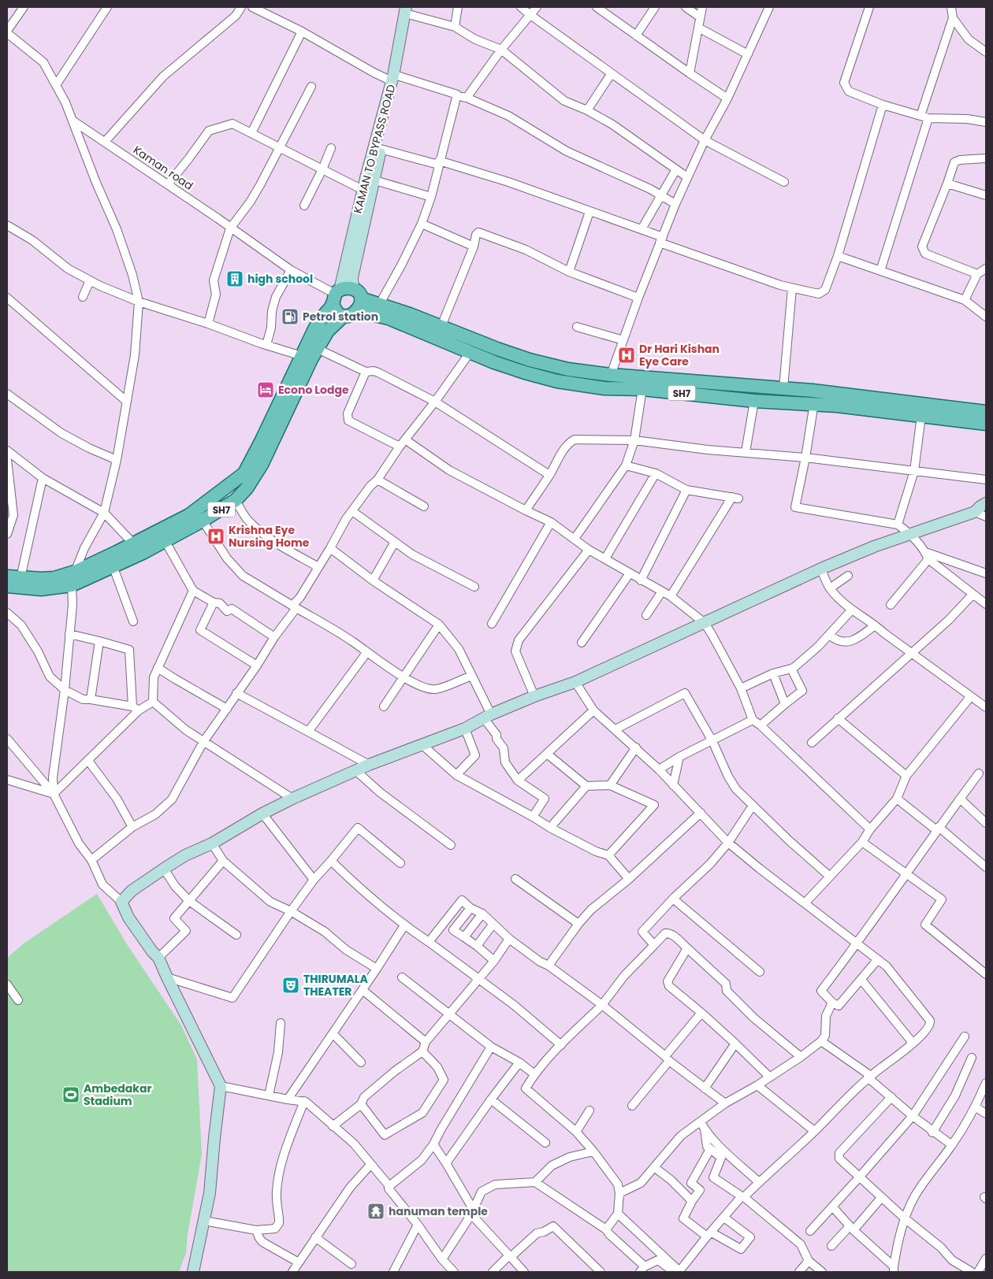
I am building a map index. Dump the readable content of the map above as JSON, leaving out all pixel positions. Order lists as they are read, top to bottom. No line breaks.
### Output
{"streets":{"main road":["SH7"],"street":["KAMAN TO BYPASS ROAD","Kaman road"]},"crossings":[["KAMAN TO BYPASS ROAD","Kaman road"],["KAMAN TO BYPASS ROAD","SH7"],["Kaman road","SH7"]],"places":{"building":["high school"],"fuel station":["Petrol station"],"hospital":["Dr Hari Kishan Eye Care","Krishna Eye Nursing Home"],"hotel":["Econo Lodge"],"theatre":["THIRUMALA THEATER"],"sports":["Ambedakar Stadium"],"temple":["hanuman temple"]}}
